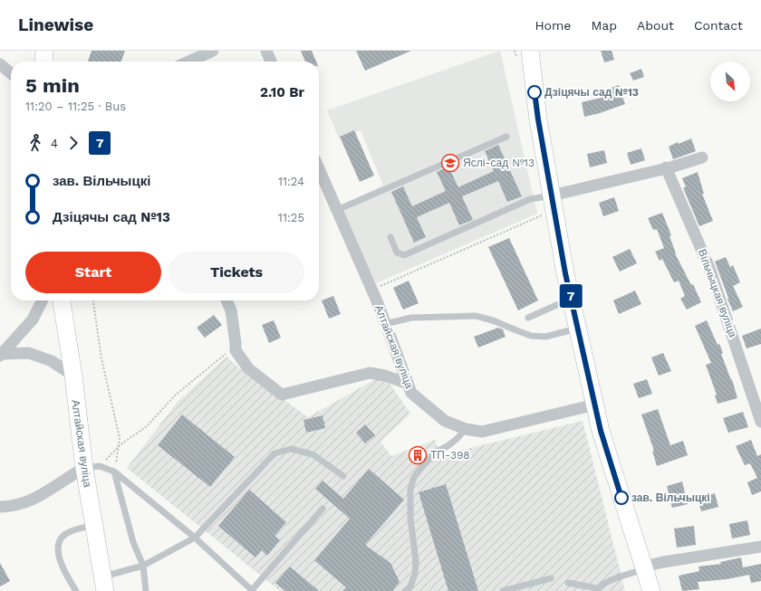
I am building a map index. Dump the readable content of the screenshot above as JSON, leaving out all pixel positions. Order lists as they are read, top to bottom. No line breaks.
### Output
{"streets":{"main road":["Алтайская вуліца"],"street":["Вільчыцкая вуліца"]},"places":{"other":["Дзіцячы сад №13","зав. Вільчыцкі"],"school or university":["Яслі-сад №13"],"building":["ТП-398"]},"lines":["bus line 7"],"north":"bottom right","page":{"header":"Linewise","nav":["Home","Map","About","Contact"],"on_map":"7","heading":["5 min","11:20 – 11:25 · Bus","2.10 Br"],"legs":["4","7"],"list":[{"name":"зав. Вільчыцкі","value":"11:24"},{"name":"Дзіцячы сад №13","value":"11:25"}],"buttons":["Start","Tickets"]}}
